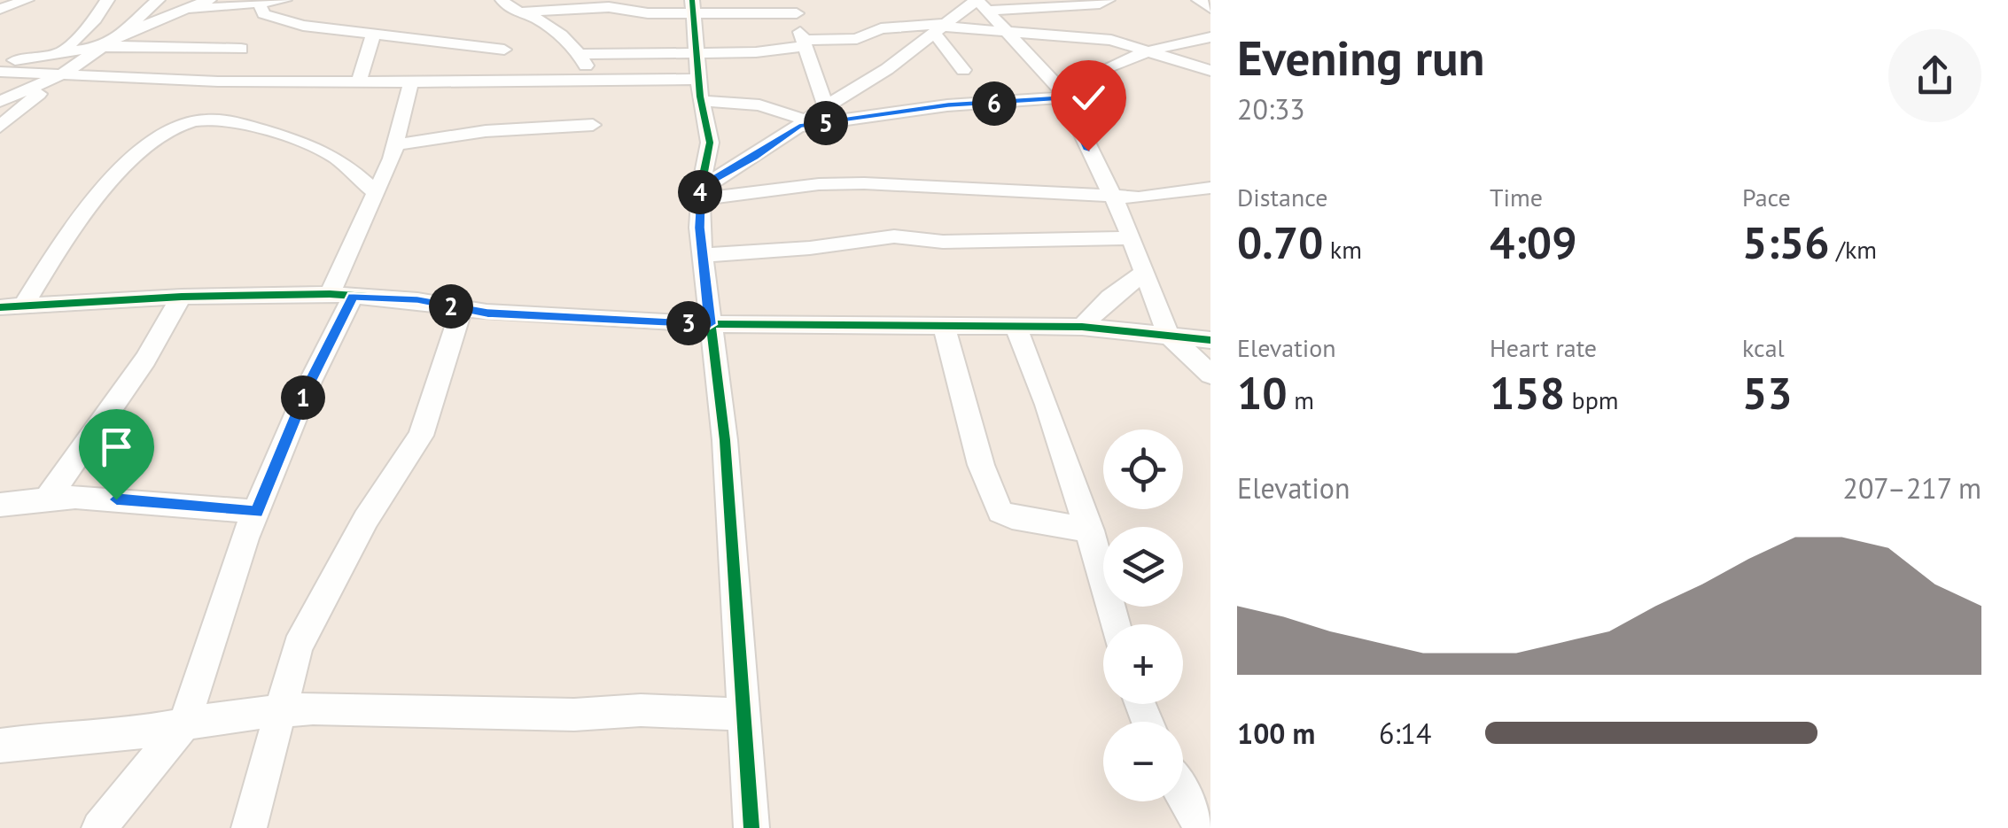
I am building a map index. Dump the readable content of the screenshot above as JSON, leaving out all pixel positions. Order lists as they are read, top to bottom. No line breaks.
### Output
{"page":{"heading":["Evening run","20:33"],"pins":["6","5","4","2","3","1"],"stats":[["Distance","0.70 km"],["Time","4:09"],["Pace","5:56 /km"],["Elevation","10 m"],["Heart rate","158 bpm"],["kcal","53"]],"map_buttons":["+","−"],"chart":["Elevation","207–217 m"],"list":[{"name":"100 m","note":"6:14"}]}}
